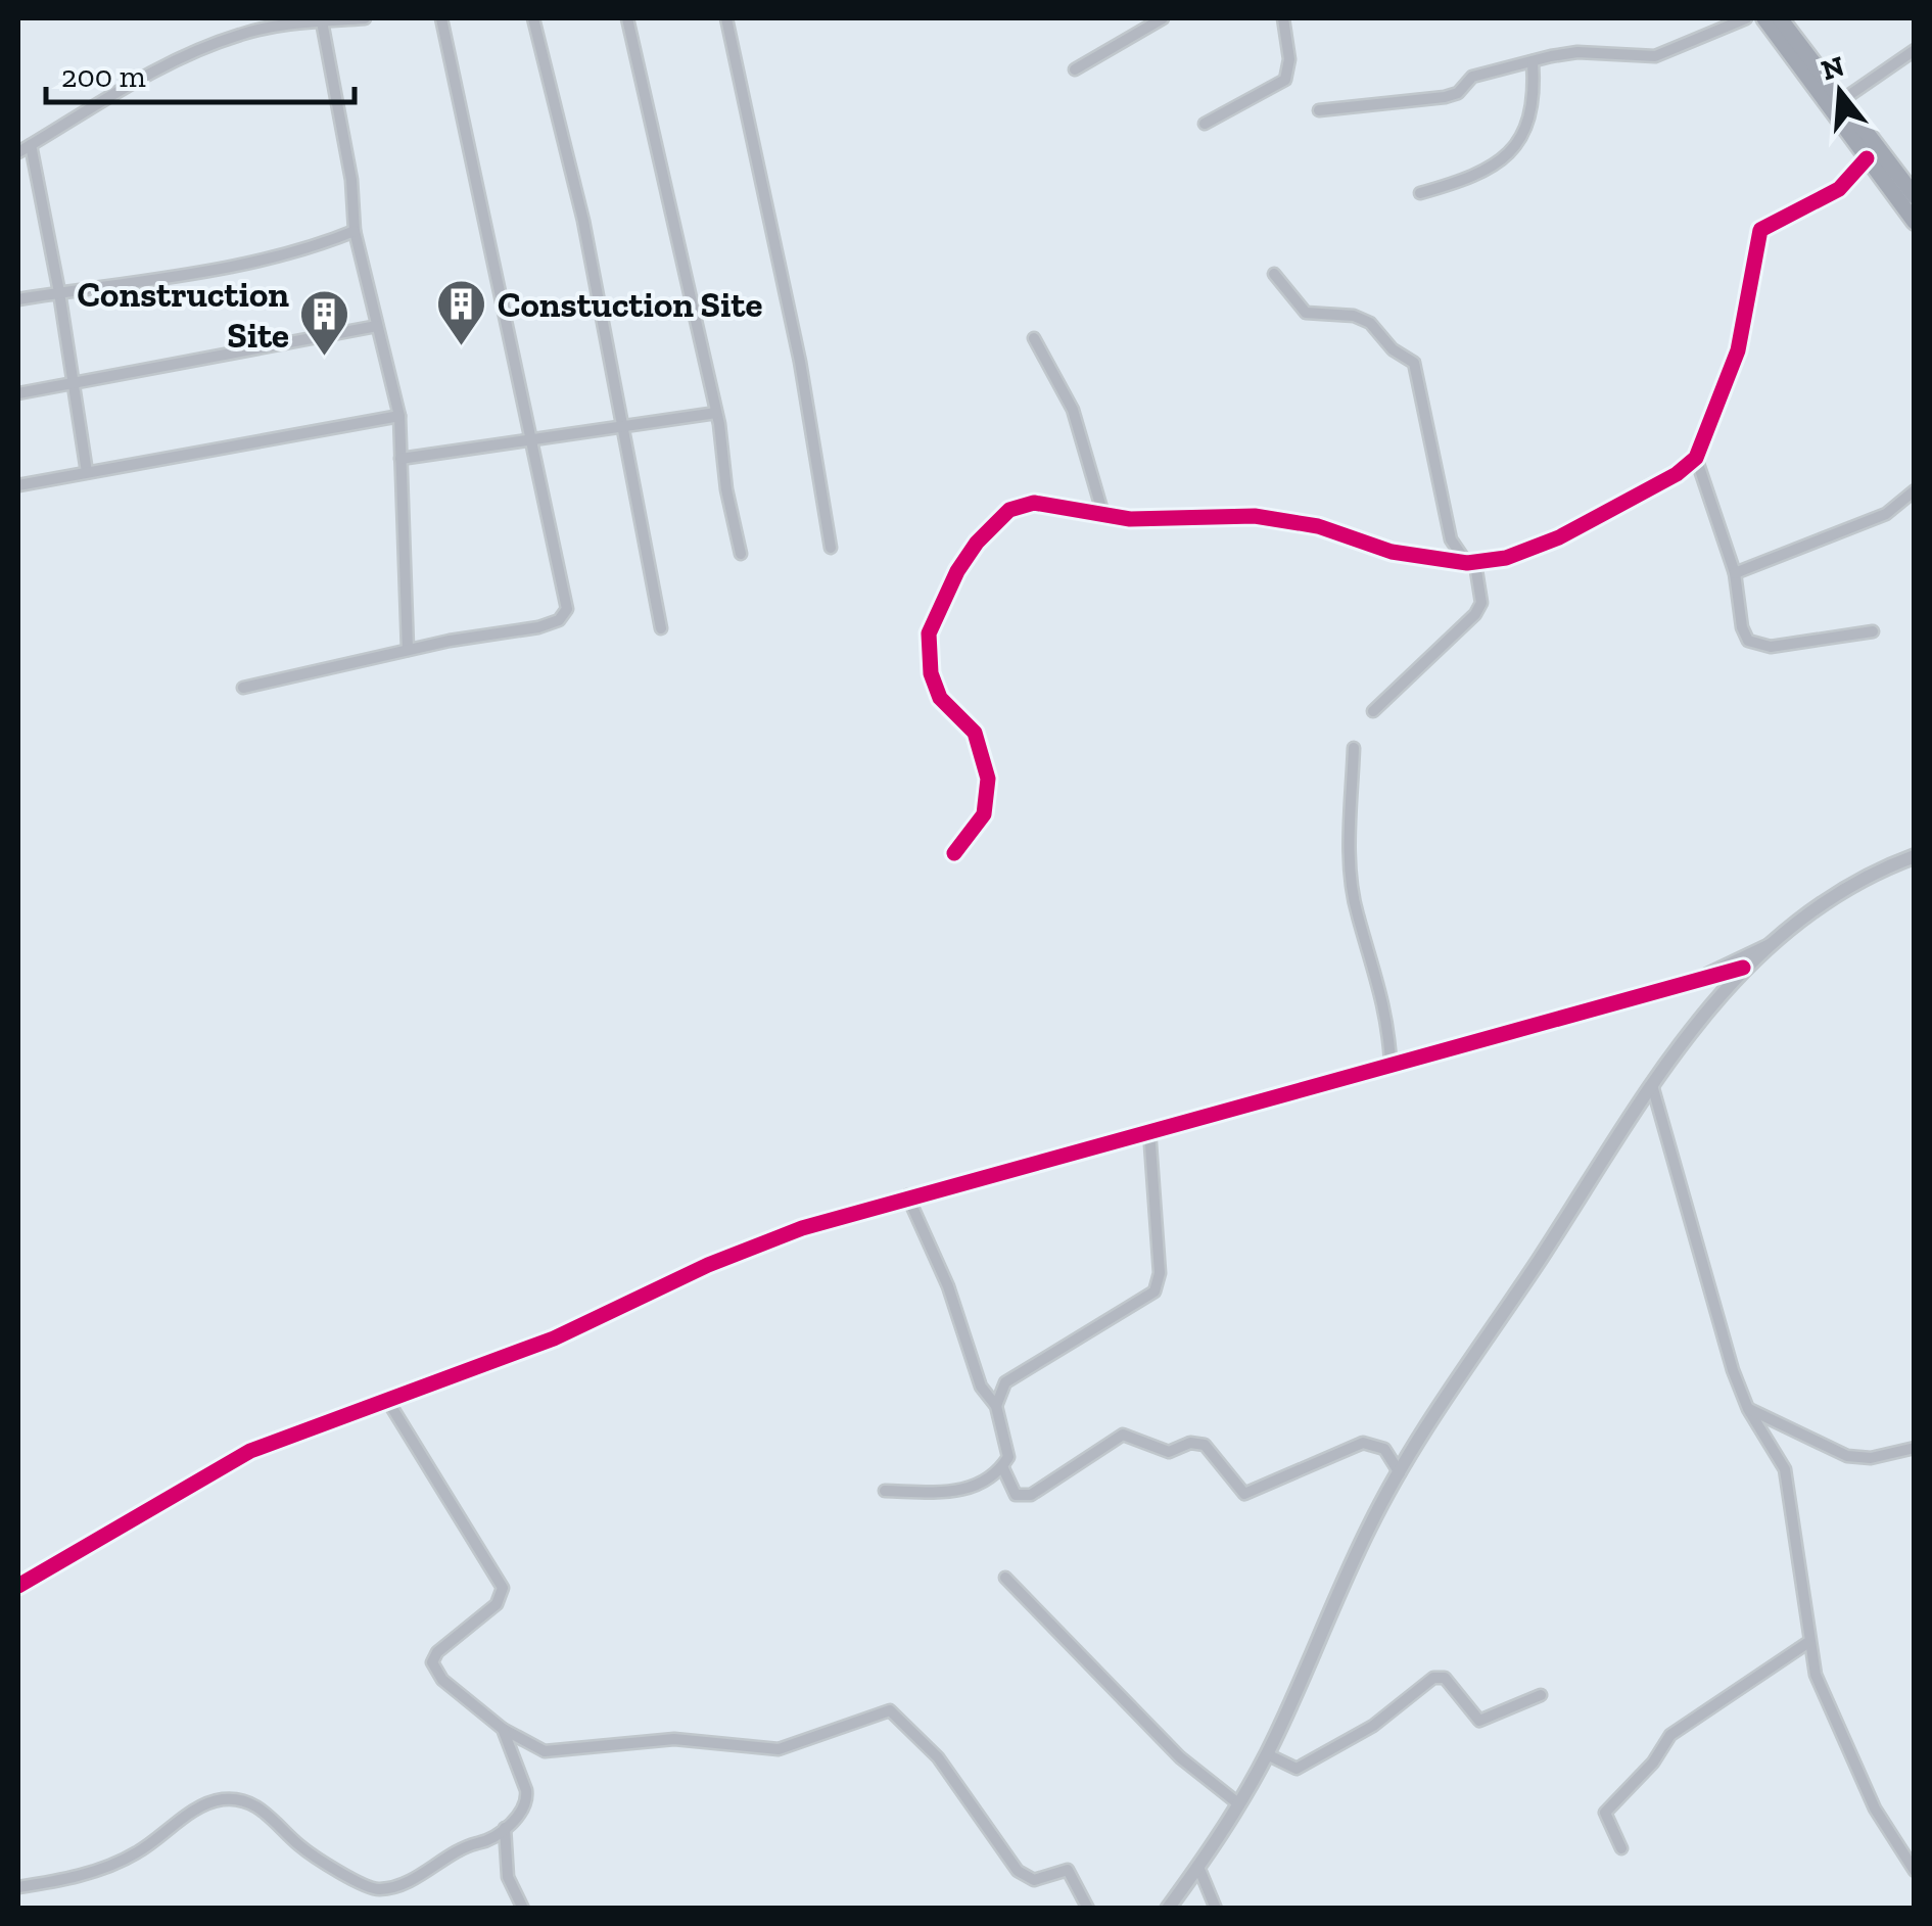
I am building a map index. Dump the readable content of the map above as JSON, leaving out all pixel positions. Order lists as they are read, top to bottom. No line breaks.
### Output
{"places":{"building":["Constuction Site","Construction Site"]},"scale_bar":"200 m","north":"top"}
